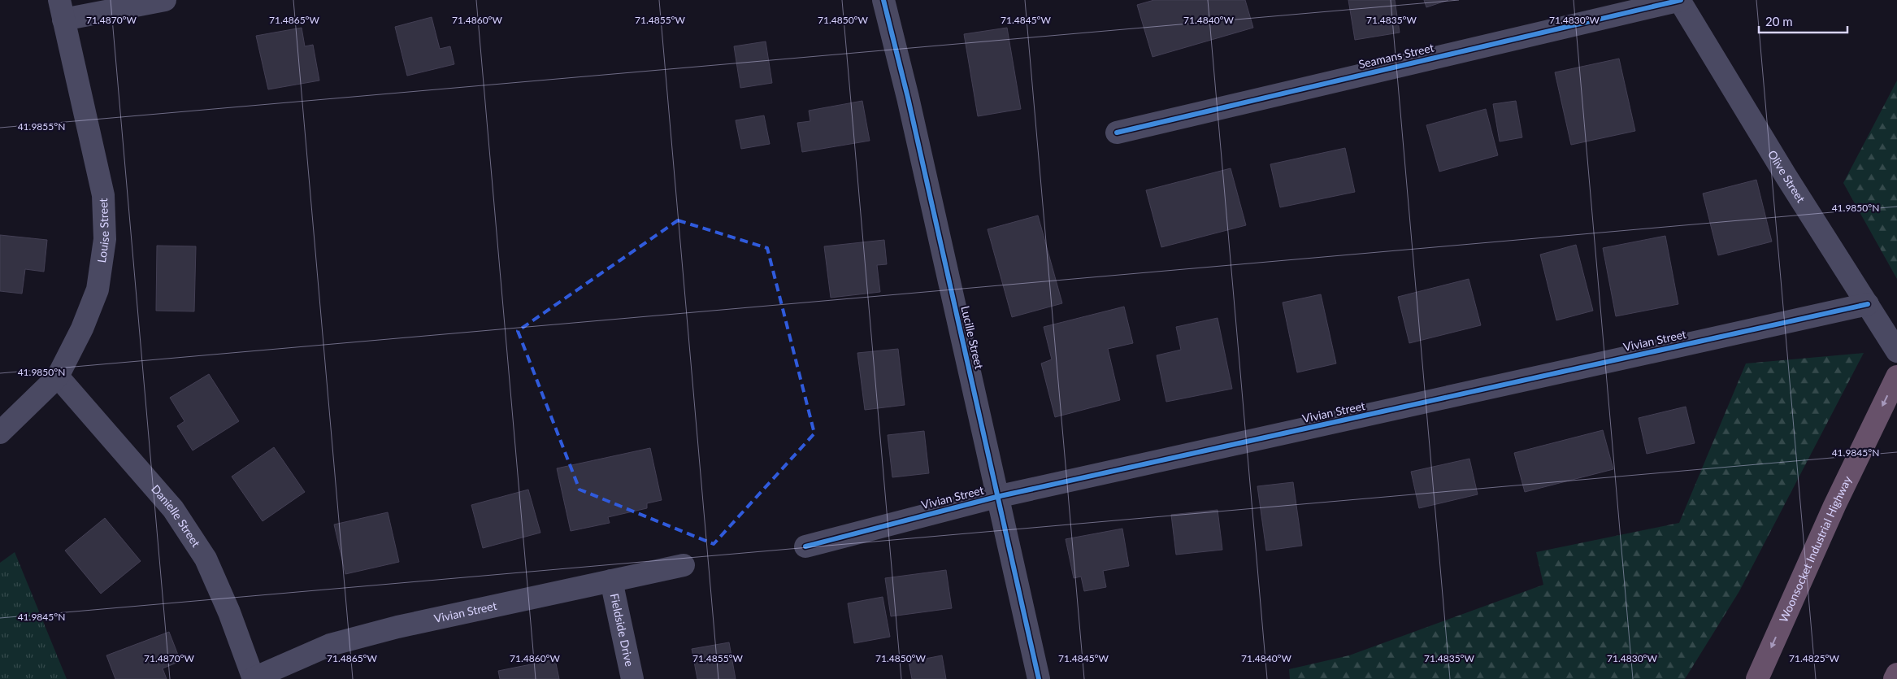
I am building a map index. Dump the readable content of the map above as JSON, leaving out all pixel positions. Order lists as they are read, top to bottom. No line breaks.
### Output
{"streets":{"highway":["Woonsocket Industrial Highway"],"street":["Seamans Street","Olive Street","Louise Street","Lucille Street","Vivian Street","Danielle Street","Fieldside Drive"]},"crossings":[["Seamans Street","Olive Street"],["Olive Street","Vivian Street"],["Louise Street","Danielle Street"],["Lucille Street","Vivian Street"],["Vivian Street","Danielle Street"],["Vivian Street","Fieldside Drive"]],"one_way":["Woonsocket Industrial Highway"],"scale_bar":"20 m","coordinates":["71.4870°W","71.4865°W","71.4860°W","71.4855°W","71.4850°W","71.4845°W","71.4840°W","71.4835°W","71.4830°W","41.9855°N","41.9850°N","41.9845°N","71.4825°W"]}
